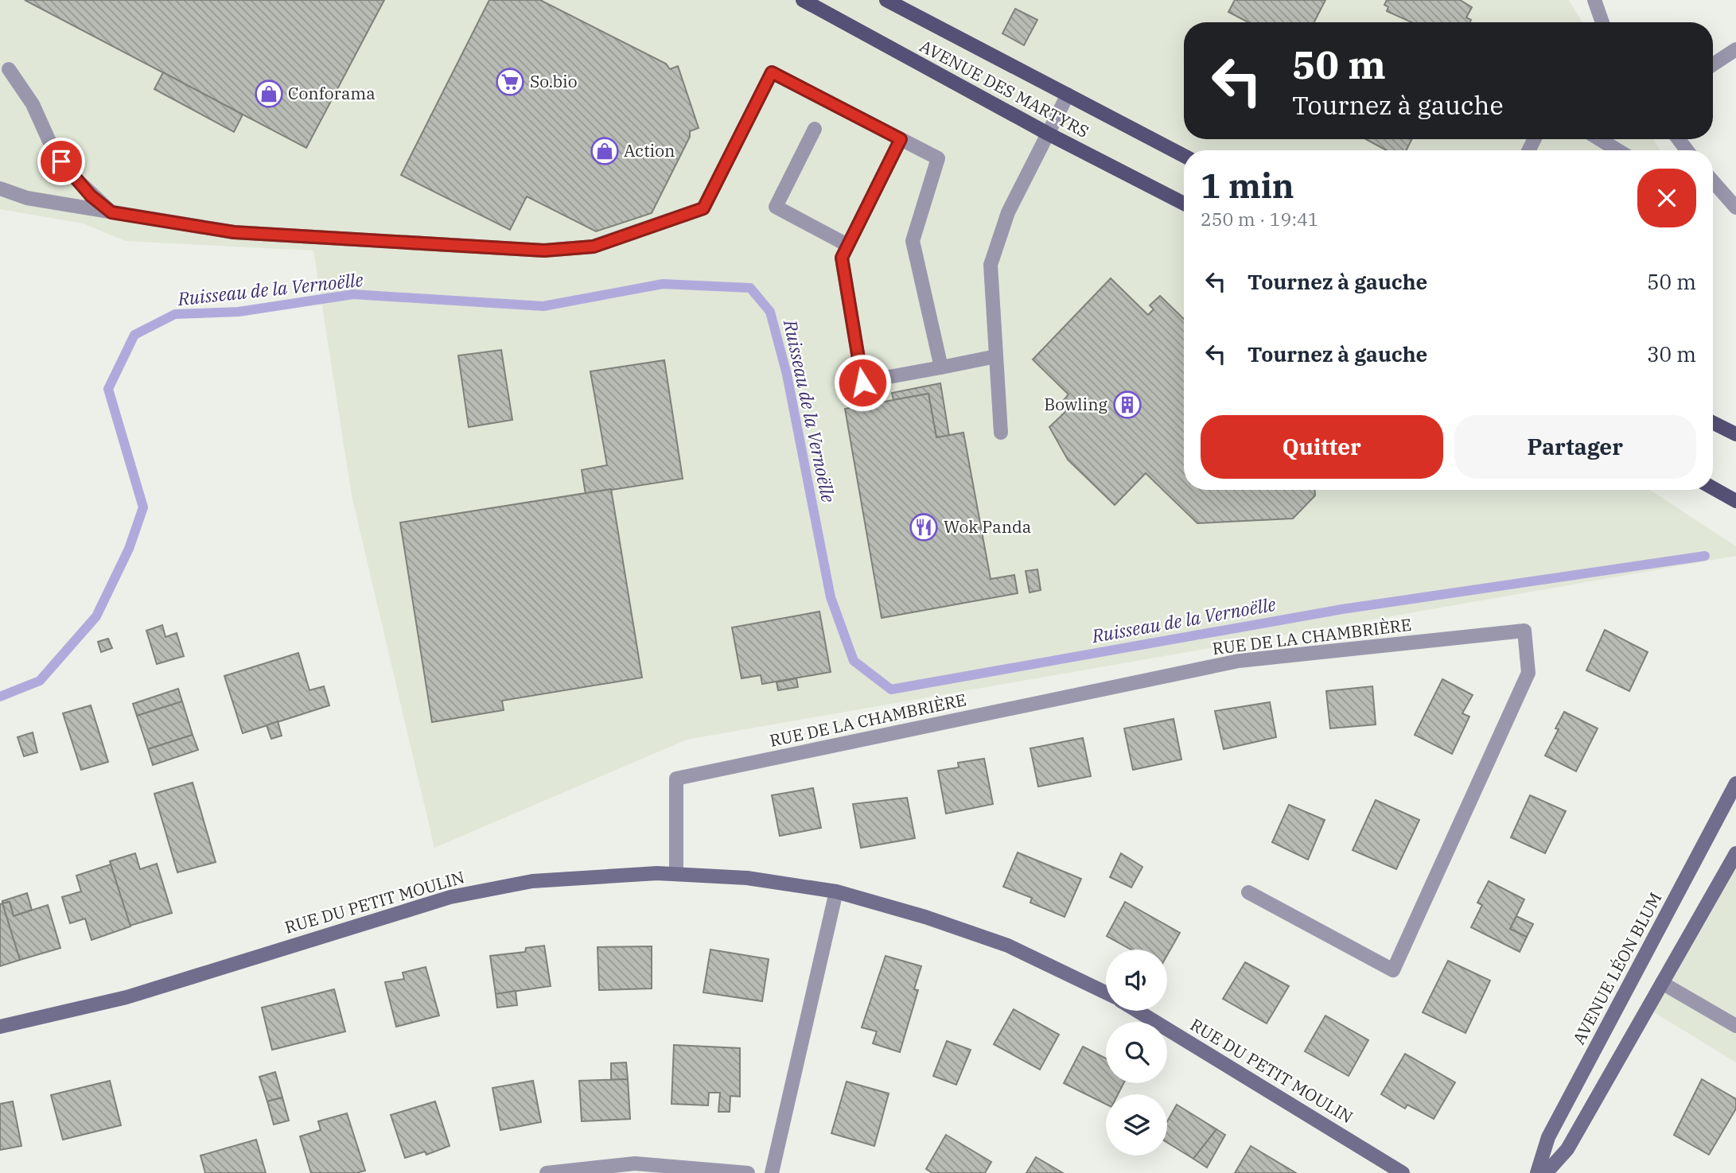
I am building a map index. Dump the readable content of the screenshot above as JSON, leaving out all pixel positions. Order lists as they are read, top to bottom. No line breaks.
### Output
{"streets":{"main road":["AVENUE DES MARTYRS"],"street":["RUE DE LA CHAMBRIÈRE","RUE DU PETIT MOULIN","AVENUE LÉON BLUM"]},"crossings":[["RUE DE LA CHAMBRIÈRE","RUE DU PETIT MOULIN"]],"water":["Ruisseau de la Vernoëlle"],"places":{"supermarket":["So.bio"],"shop":["Conforama","Action"],"building":["Bowling"],"restaurant":["Wok Panda"]},"page":{"turn":["50 m","Tournez à gauche"],"heading":["1 min","250 m · 19:41"],"list":[{"name":"Tournez à gauche","value":"50 m"},{"name":"Tournez à gauche","value":"30 m"}],"buttons":["Quitter","Partager"]}}
